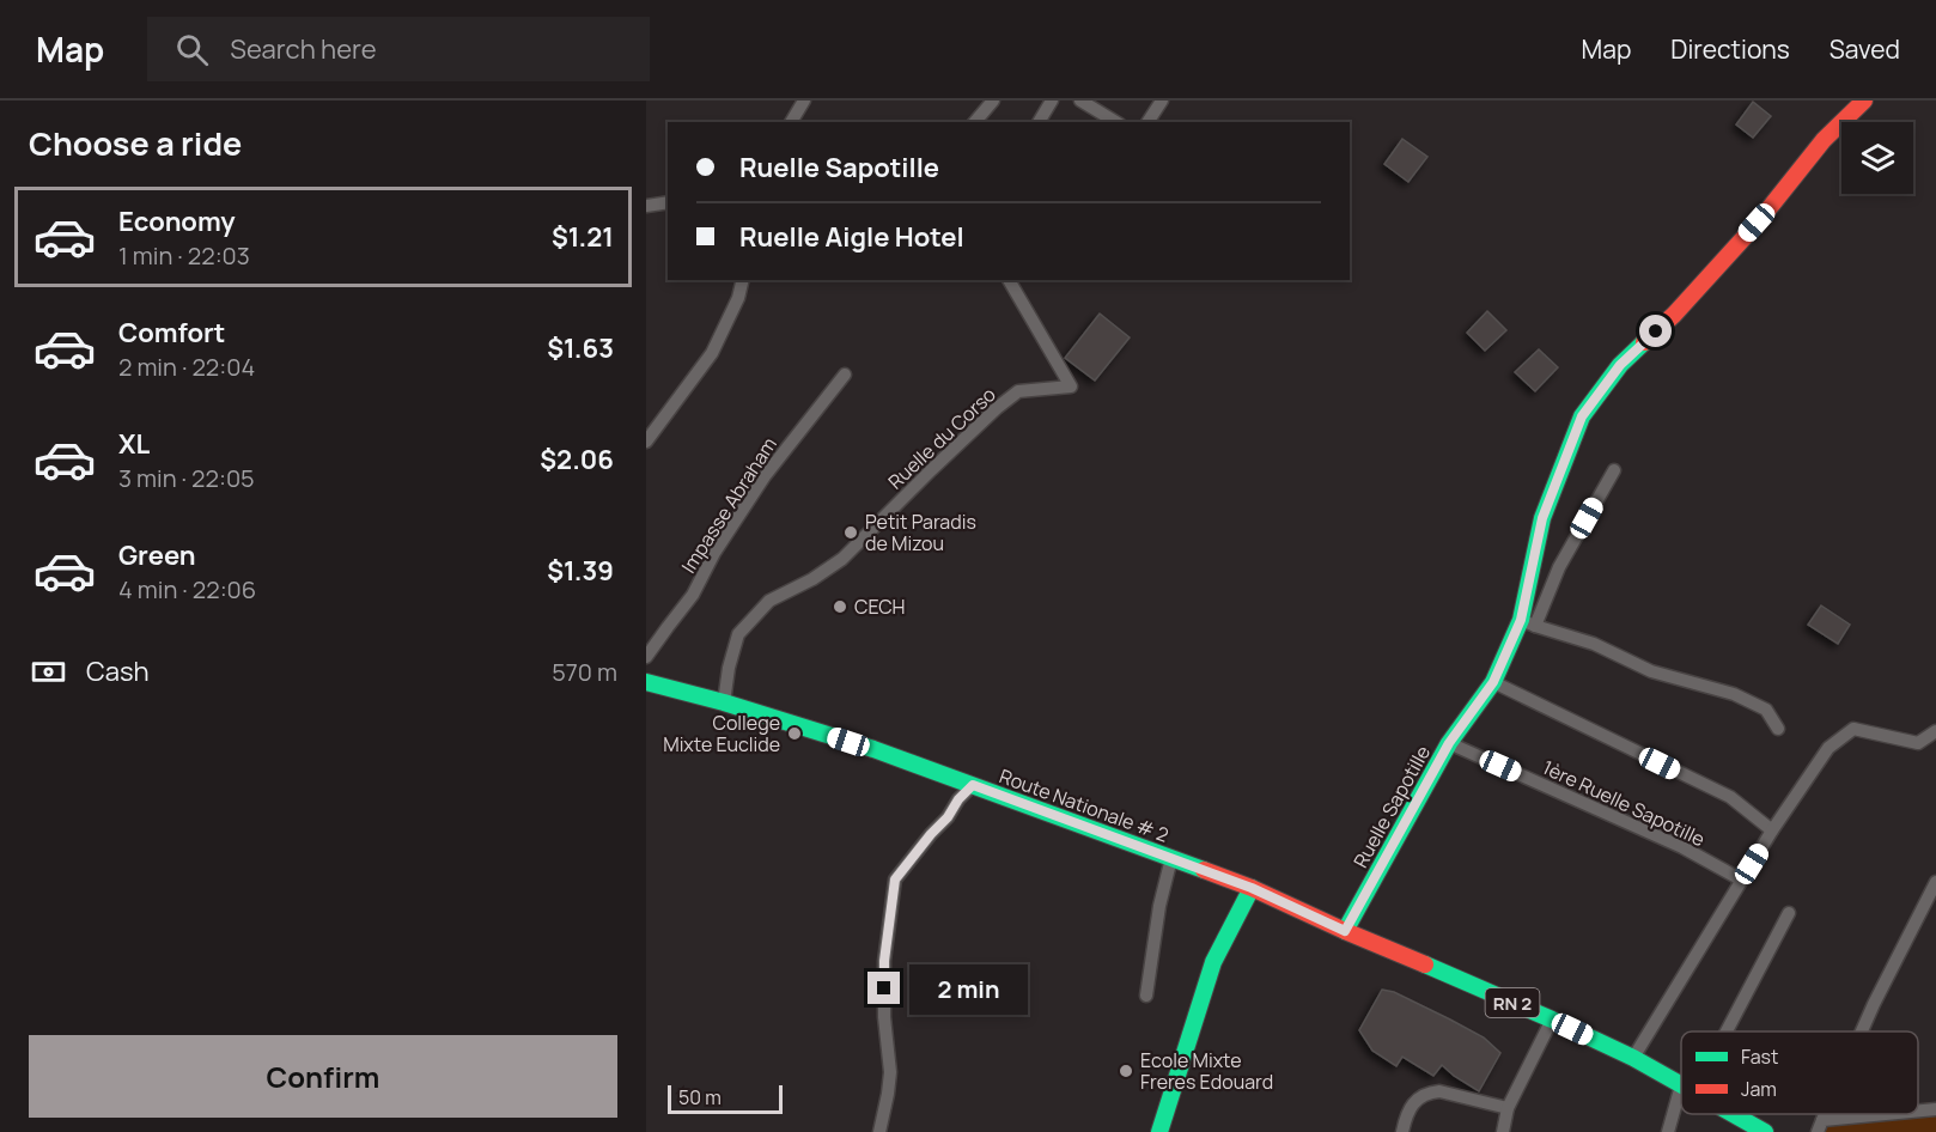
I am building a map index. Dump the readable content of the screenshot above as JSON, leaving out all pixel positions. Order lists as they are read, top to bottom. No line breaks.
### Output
{"streets":{"street":["Ruelle du Corso","Impasse Abraham","1ère Ruelle Sapotille","Route Nationale # 2","Ruelle Sapotille","RN 2"]},"crossings":[["Ruelle du Corso","Route Nationale # 2"],["1ère Ruelle Sapotille","Ruelle Sapotille"],["Route Nationale # 2","Ruelle Sapotille"]],"places":["Petit Paradis de Mizou","CECH","College Mixte Euclide","Ecole Mixte Freres Edouard"],"legend":["Fast","Jam"],"scale_bar":"50 m","page":{"header":"Map","search":"Search here","nav":["Map","Directions","Saved"],"heading":"Choose a ride","banner":["Ruelle Sapotille","Ruelle Aigle Hotel"],"list":[{"name":"Economy","note":"1 min · 22:03","value":"$1.21"},{"name":"Comfort","note":"2 min · 22:04","value":"$1.63"},{"name":"XL","note":"3 min · 22:05","value":"$2.06"},{"name":"Green","note":"4 min · 22:06","value":"$1.39"}],"pay":["Cash","570 m"],"bubble":"2 min","buttons":"Confirm","scale":"50 m"}}
